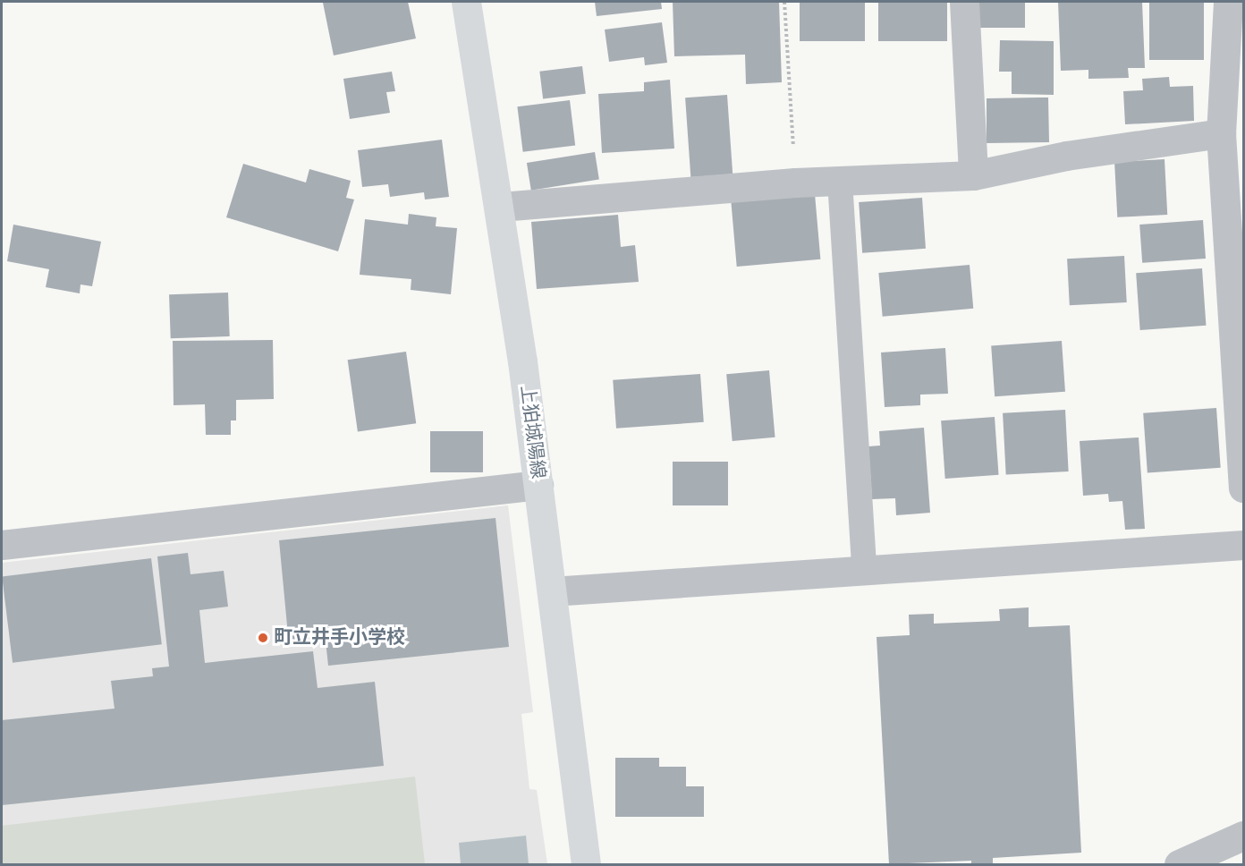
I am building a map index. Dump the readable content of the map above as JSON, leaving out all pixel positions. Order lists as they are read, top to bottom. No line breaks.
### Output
{"streets":{"main road":["上狛城陽線"]},"places":["町立井手小学校"]}
